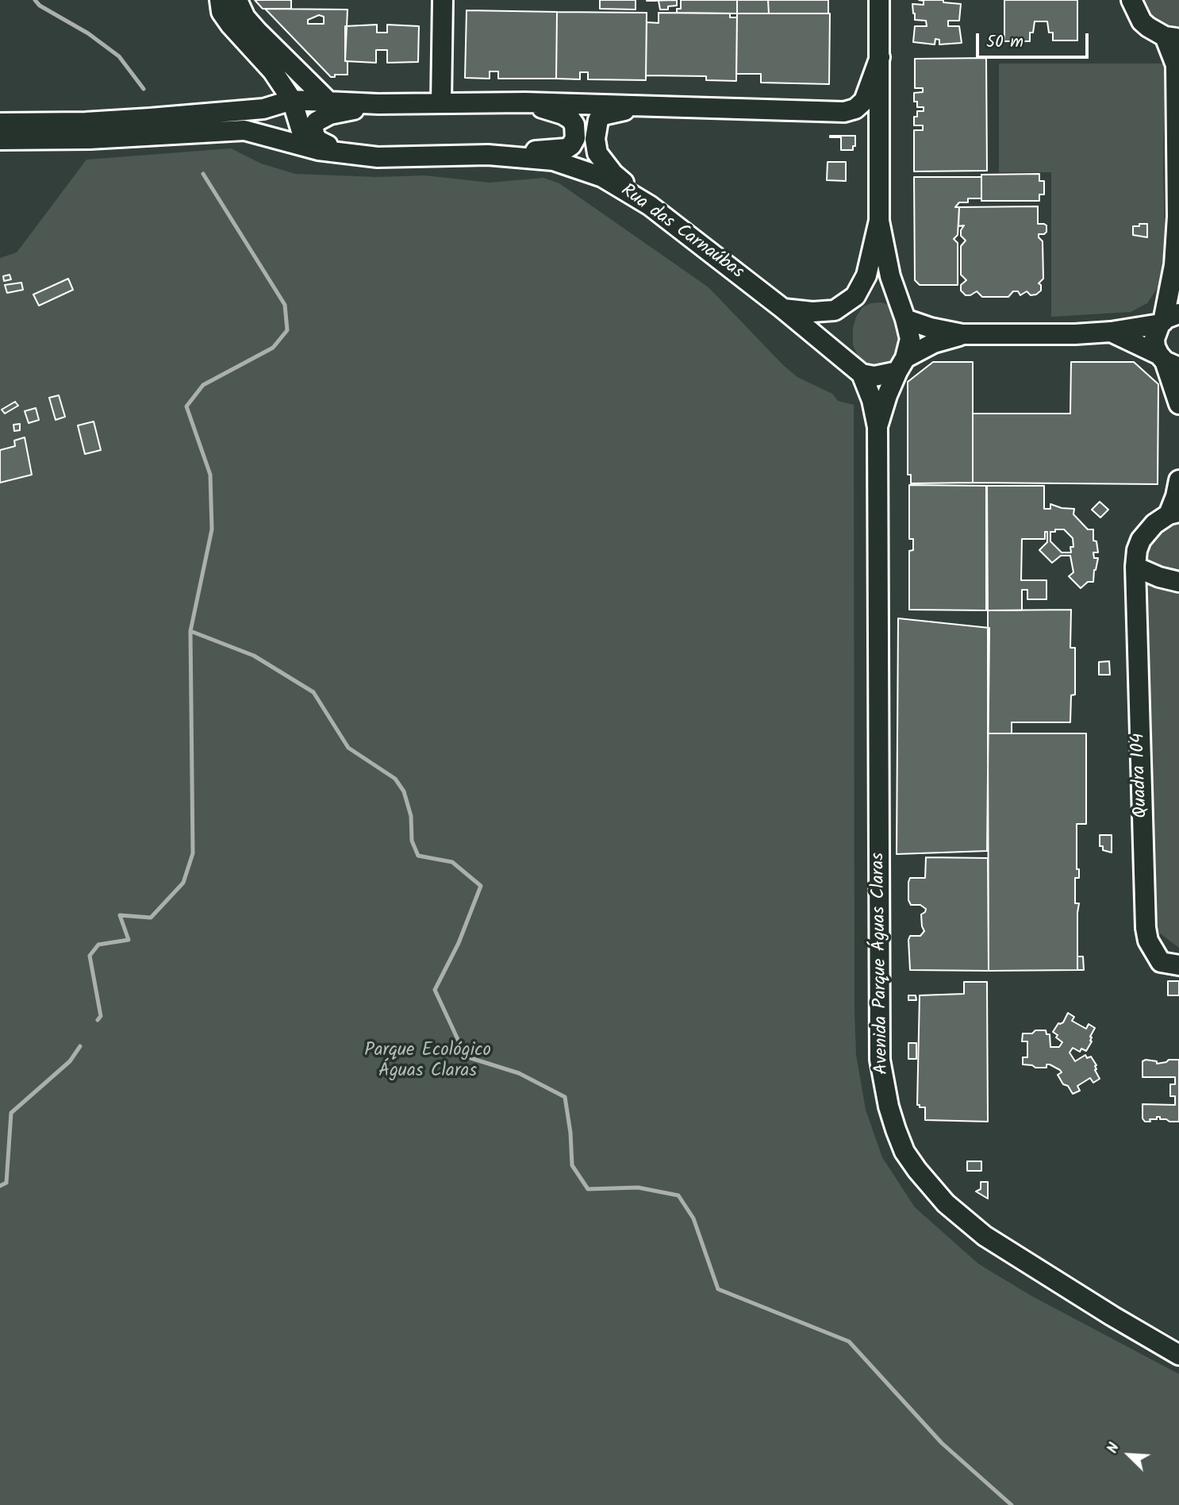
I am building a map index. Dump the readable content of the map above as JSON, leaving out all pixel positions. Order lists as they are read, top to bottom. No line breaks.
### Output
{"streets":{"street":["Rua das Carnaúbas","Quadra 104","Avenida Parque Águas Claras"]},"crossings":[["Rua das Carnaúbas","Avenida Parque Águas Claras"]],"parks":["Parque Ecológico Águas Claras"],"scale_bar":"50 m","north":"top left"}
